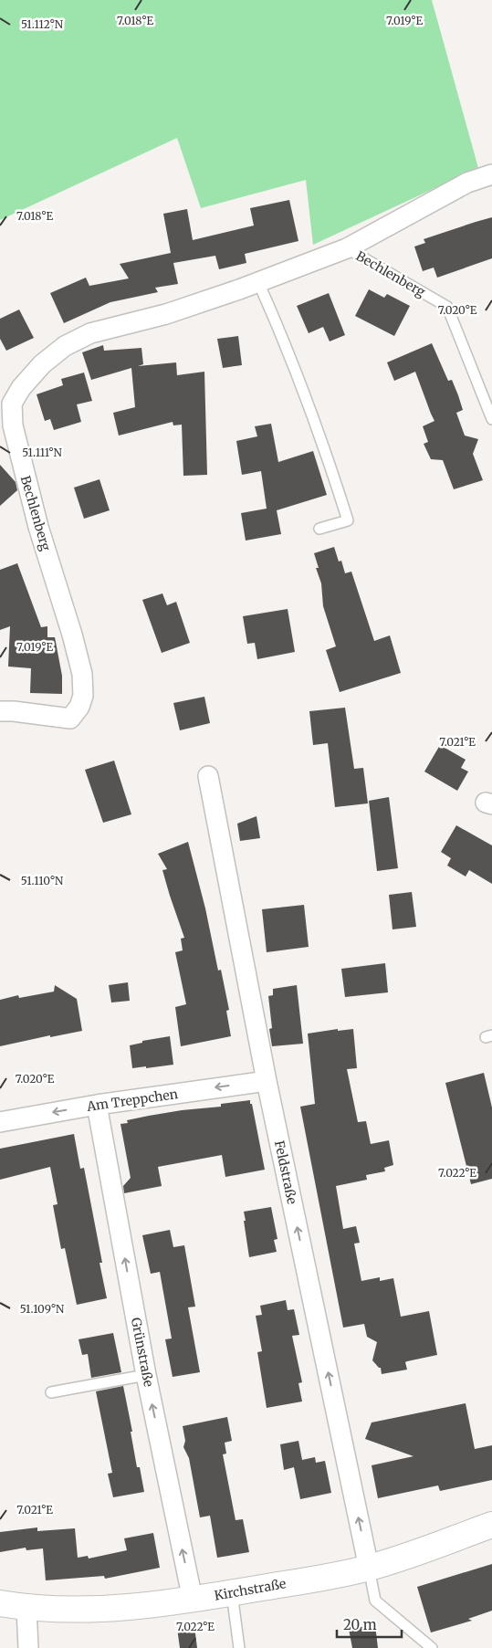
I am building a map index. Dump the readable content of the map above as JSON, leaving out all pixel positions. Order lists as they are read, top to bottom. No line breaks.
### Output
{"streets":{"street":["Bechlenberg","Am Treppchen","Feldstraße","Grünstraße","Kirchstraße"]},"crossings":[["Am Treppchen","Feldstraße"],["Am Treppchen","Grünstraße"],["Feldstraße","Kirchstraße"],["Grünstraße","Kirchstraße"]],"one_way":["Am Treppchen","Feldstraße","Grünstraße"],"scale_bar":"20 m","coordinates":["7.018°E","7.019°E","51.112°N","7.020°E","51.111°N","7.021°E","51.110°N","7.022°E","51.109°N"]}
